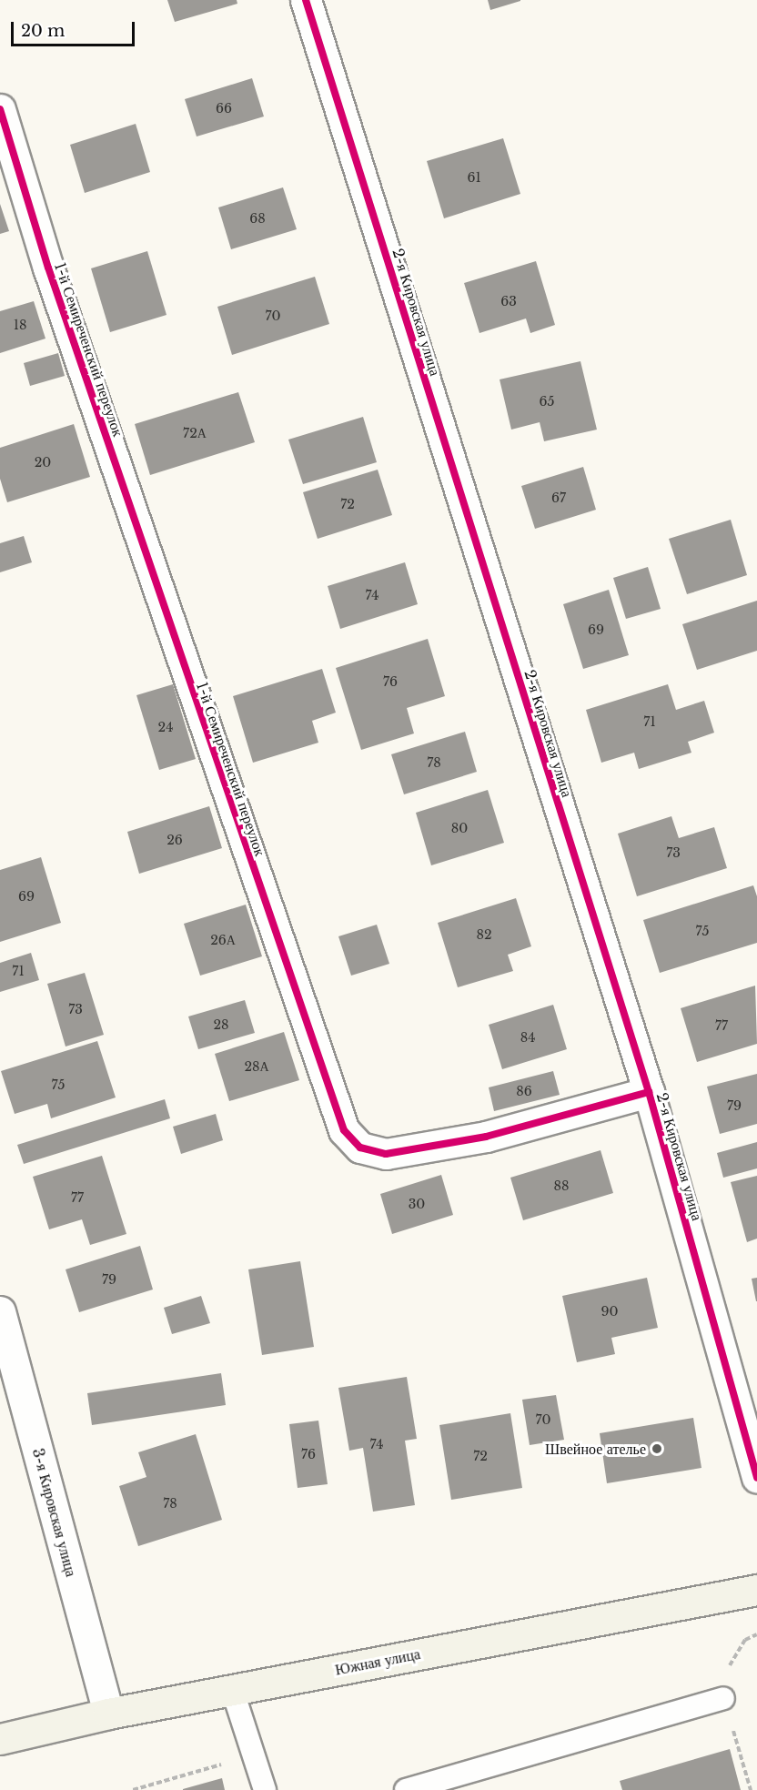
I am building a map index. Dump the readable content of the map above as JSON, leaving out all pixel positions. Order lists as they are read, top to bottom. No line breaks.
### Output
{"streets":{"street":["2-я Кировская улица","1-й Семиреченский переулок","3-я Кировская улица","Южная улица"]},"crossings":[["2-я Кировская улица","1-й Семиреченский переулок"],["3-я Кировская улица","Южная улица"]],"places":["Швейное ателье"],"house_numbers":["66","61","68","63","70","18","65","72А","20","67","72","74","69","76","71","24","78","80","26","73","69","75","82","26А","71","73","28","77","84","28А","75","86","79","88","77","30","79","90","70","74","76","72","78"],"scale_bar":"20 m"}
